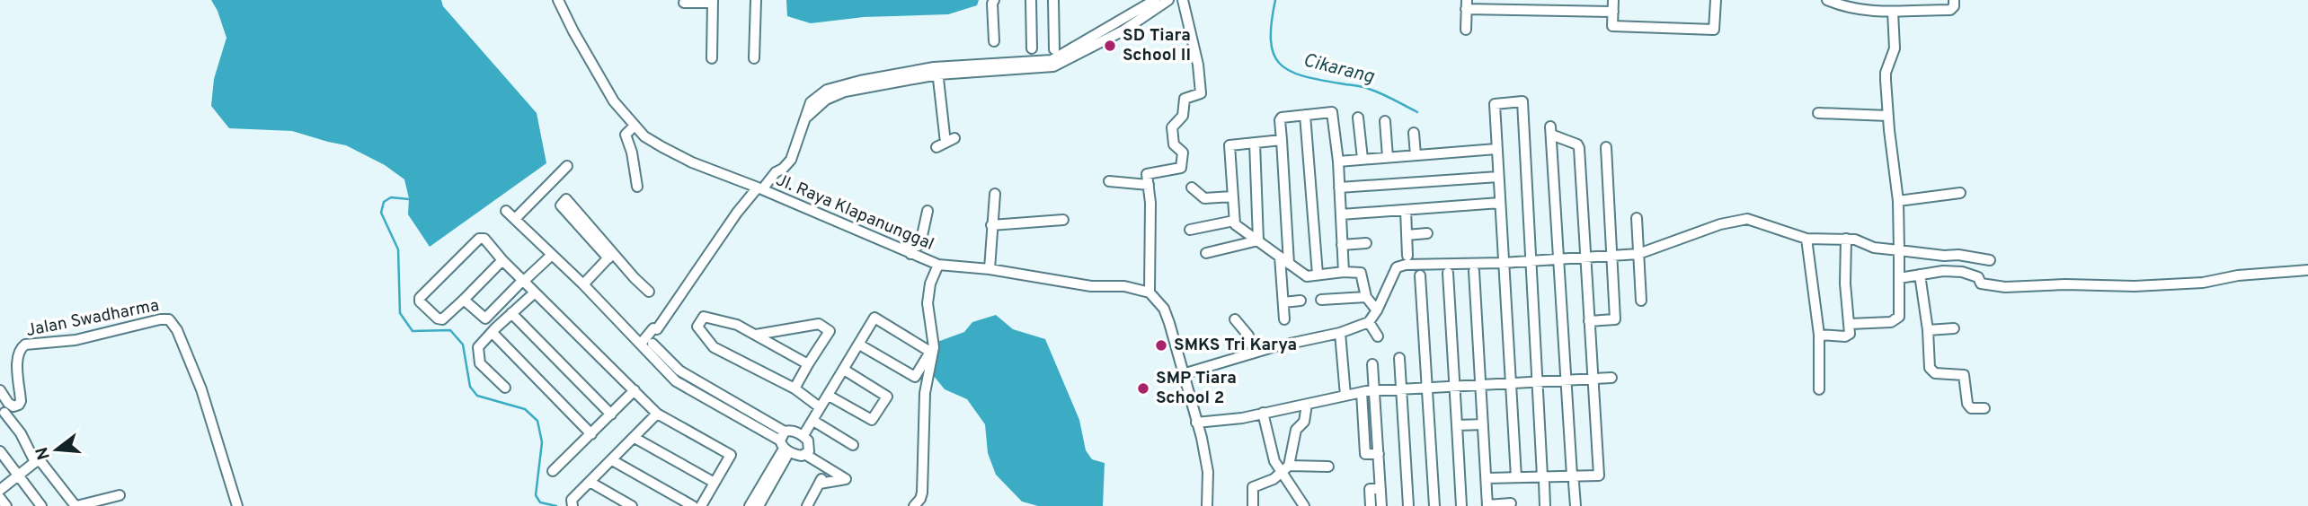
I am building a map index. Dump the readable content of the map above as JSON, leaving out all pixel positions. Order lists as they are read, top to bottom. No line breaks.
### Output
{"streets":{"street":["Jl. Raya Klapanunggal","Jalan Swadharma"]},"water":["Cikarang"],"places":["SD Tiara School II","SMKS Tri Karya","SMP Tiara School 2"],"north":"left"}
